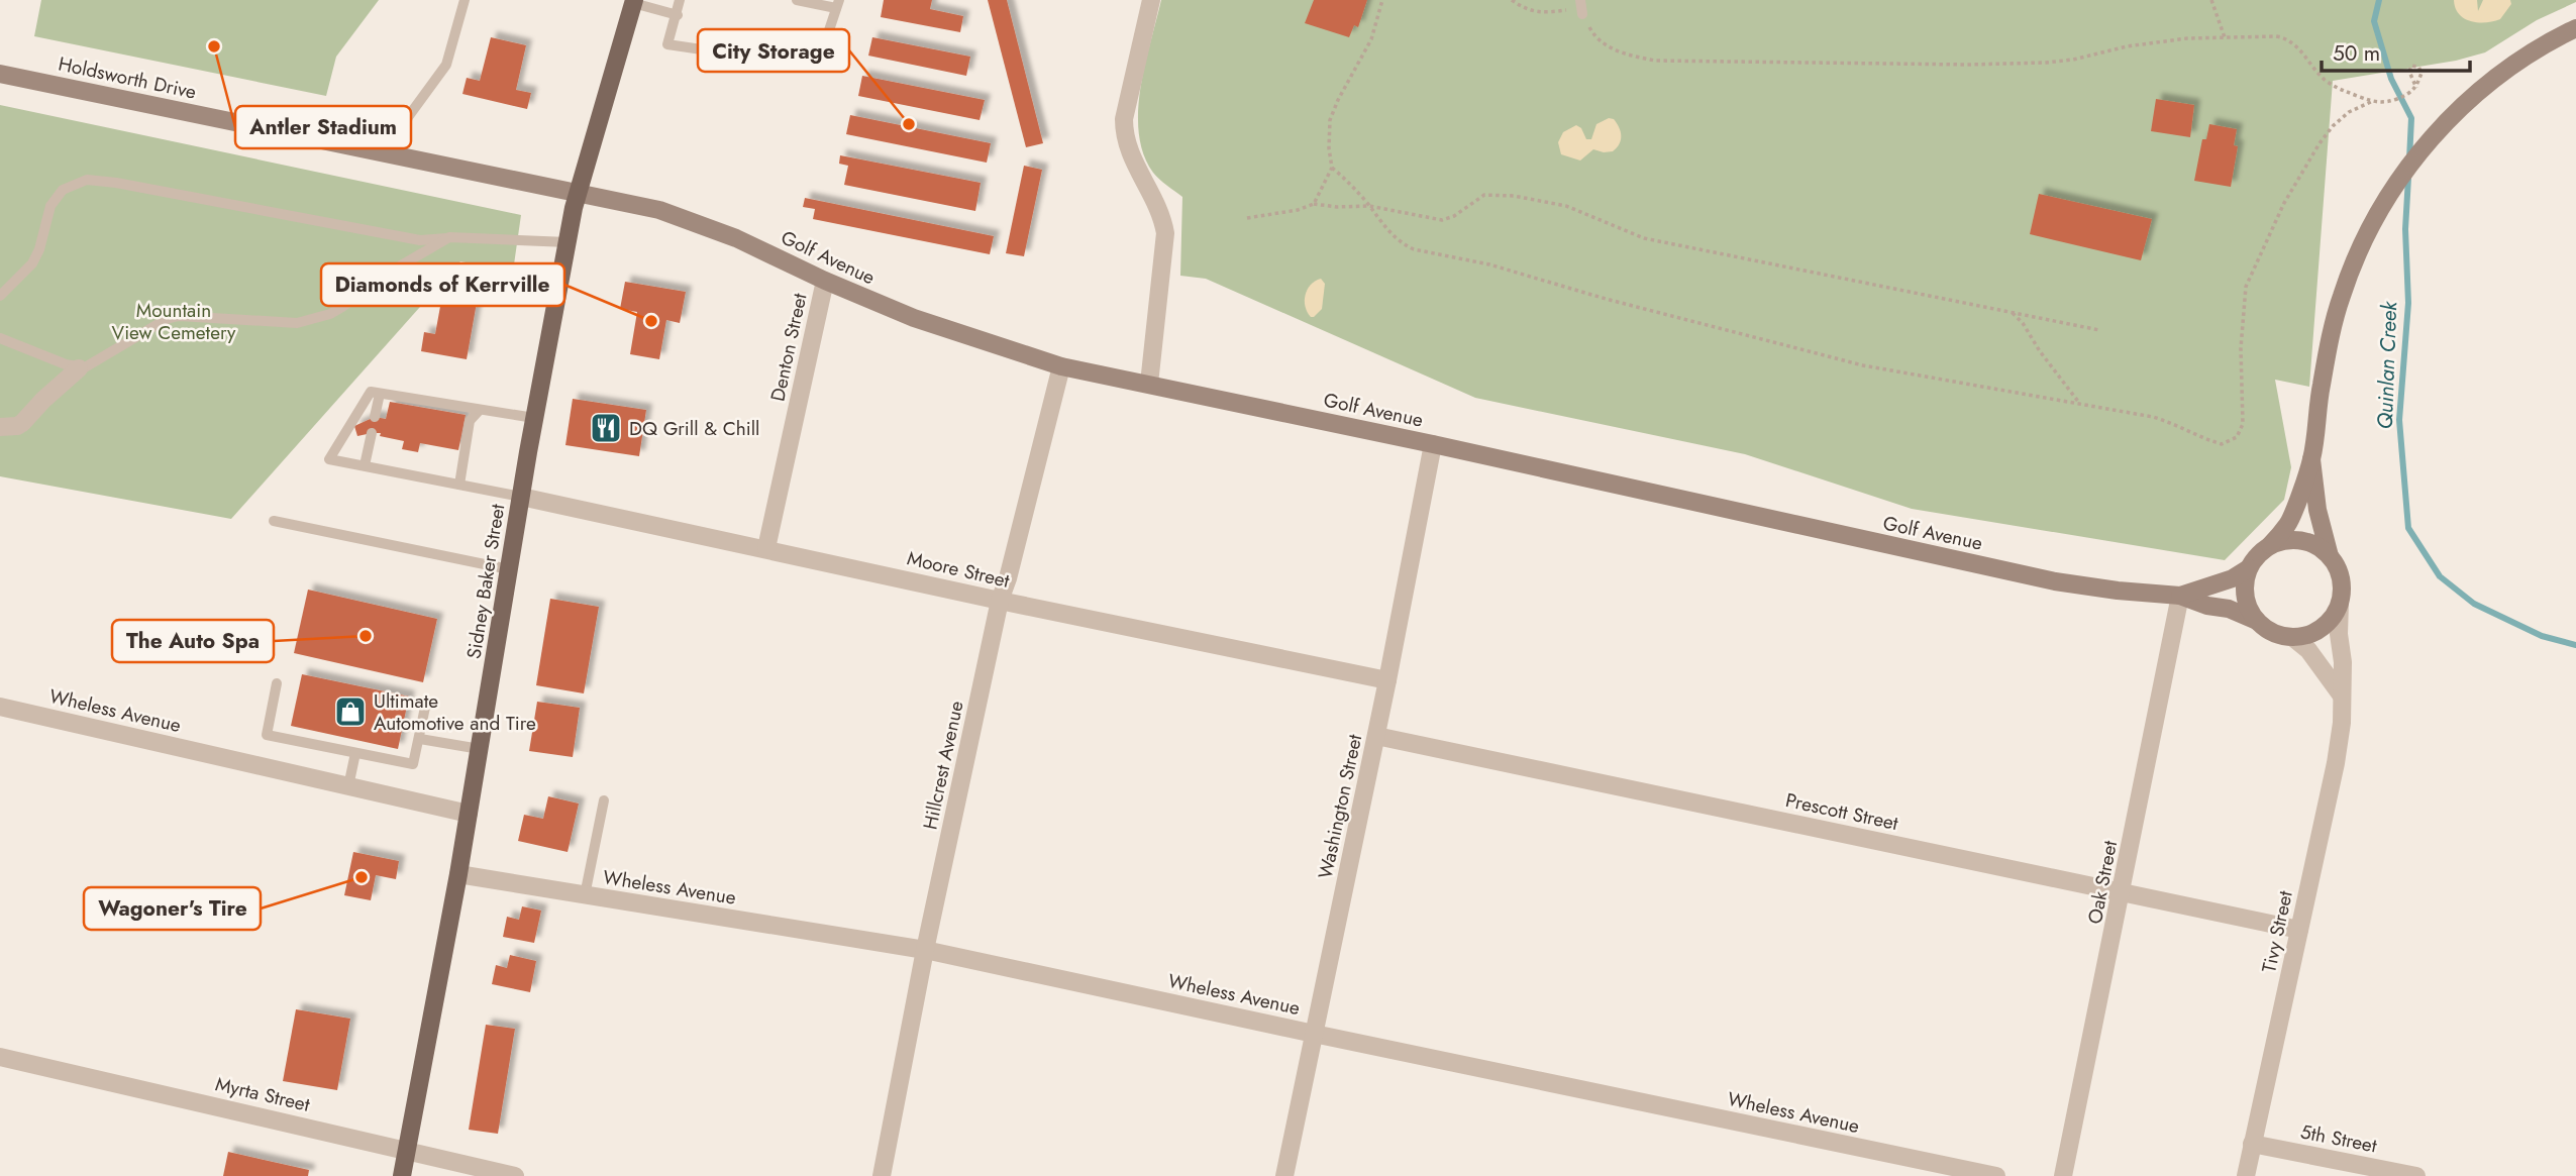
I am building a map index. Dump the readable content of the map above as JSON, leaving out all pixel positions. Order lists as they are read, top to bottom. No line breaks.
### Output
{"streets":{"main road":["Holdsworth Drive","Golf Avenue","Sidney Baker Street"],"street":["Denton Street","Moore Street","Wheless Avenue","Hillcrest Avenue","Washington Street","Prescott Street","Oak Street","Tivy Street","Myrta Street","5th Street"]},"crossings":[["Holdsworth Drive","Golf Avenue"],["Holdsworth Drive","Sidney Baker Street"],["Golf Avenue","Denton Street"],["Golf Avenue","Sidney Baker Street"],["Golf Avenue","Hillcrest Avenue"],["Golf Avenue","Washington Street"],["Golf Avenue","Oak Street"],["Golf Avenue","Tivy Street"],["Denton Street","Moore Street"],["Moore Street","Sidney Baker Street"],["Moore Street","Hillcrest Avenue"],["Moore Street","Washington Street"],["Sidney Baker Street","Wheless Avenue"],["Sidney Baker Street","Myrta Street"],["Wheless Avenue","Hillcrest Avenue"],["Wheless Avenue","Washington Street"],["Washington Street","Prescott Street"],["Prescott Street","Oak Street"],["Prescott Street","Tivy Street"],["Tivy Street","5th Street"]],"water":["Quinlan Creek"],"parks":["Mountain View Cemetery"],"places":{"other":["Antler Stadium","City Storage","Diamonds of Kerrville","The Auto Spa","Wagoner's Tire"],"restaurant":["DQ Grill & Chill"],"shop":["Ultimate Automotive and Tire"]},"scale_bar":"50 m"}
